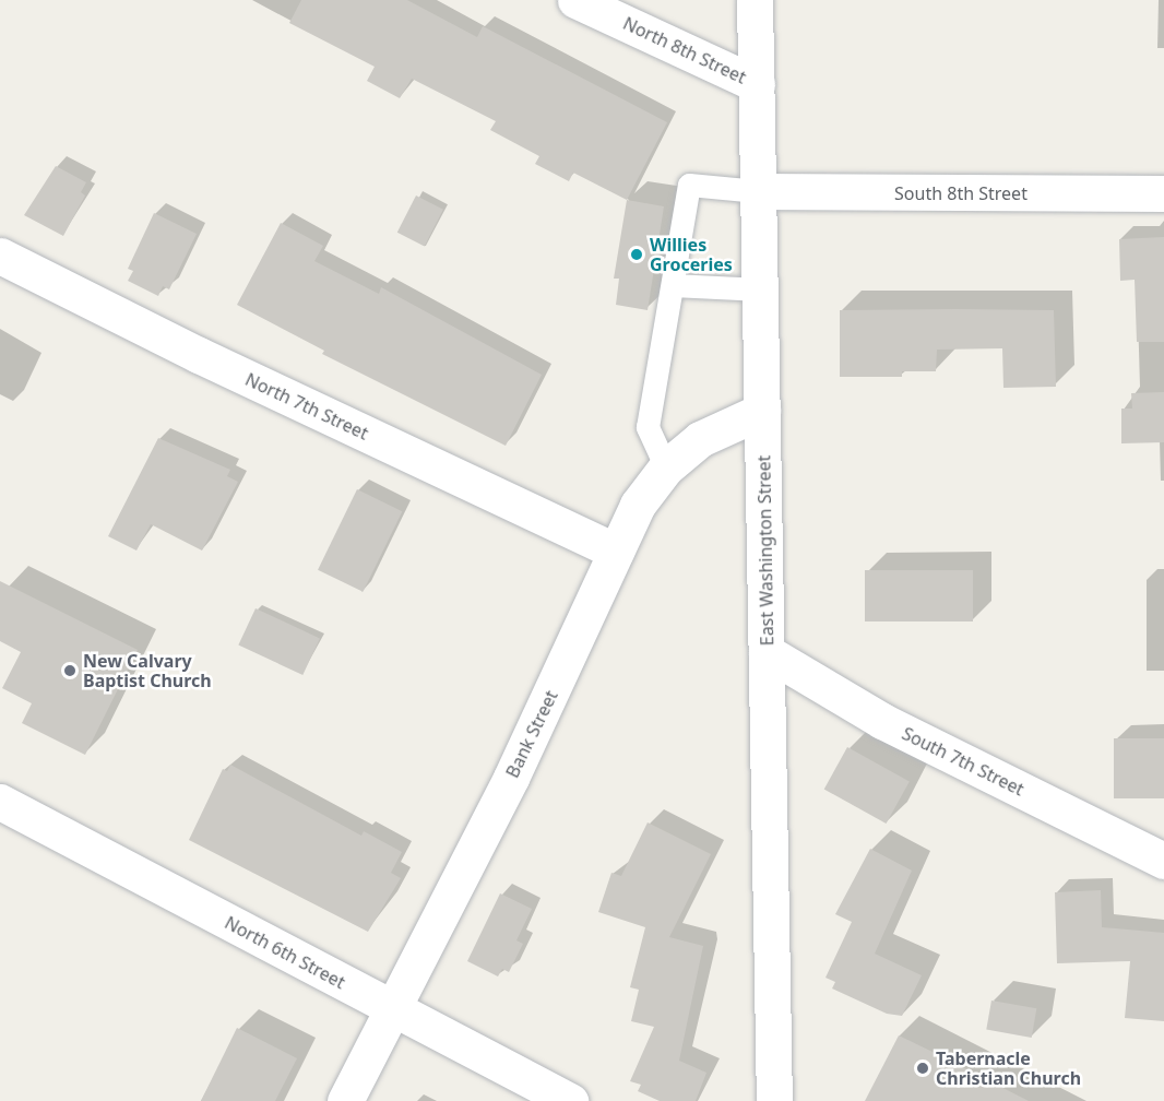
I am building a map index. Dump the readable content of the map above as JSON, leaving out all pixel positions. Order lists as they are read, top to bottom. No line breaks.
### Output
{"streets":{"street":["North 8th Street","South 8th Street","North 7th Street","East Washington Street","Bank Street","South 7th Street","North 6th Street"]},"crossings":[["North 8th Street","East Washington Street"],["South 8th Street","East Washington Street"],["North 7th Street","Bank Street"],["East Washington Street","Bank Street"],["East Washington Street","South 7th Street"],["Bank Street","North 6th Street"]],"places":["Willies Groceries","New Calvary Baptist Church","Tabernacle Christian Church"]}
